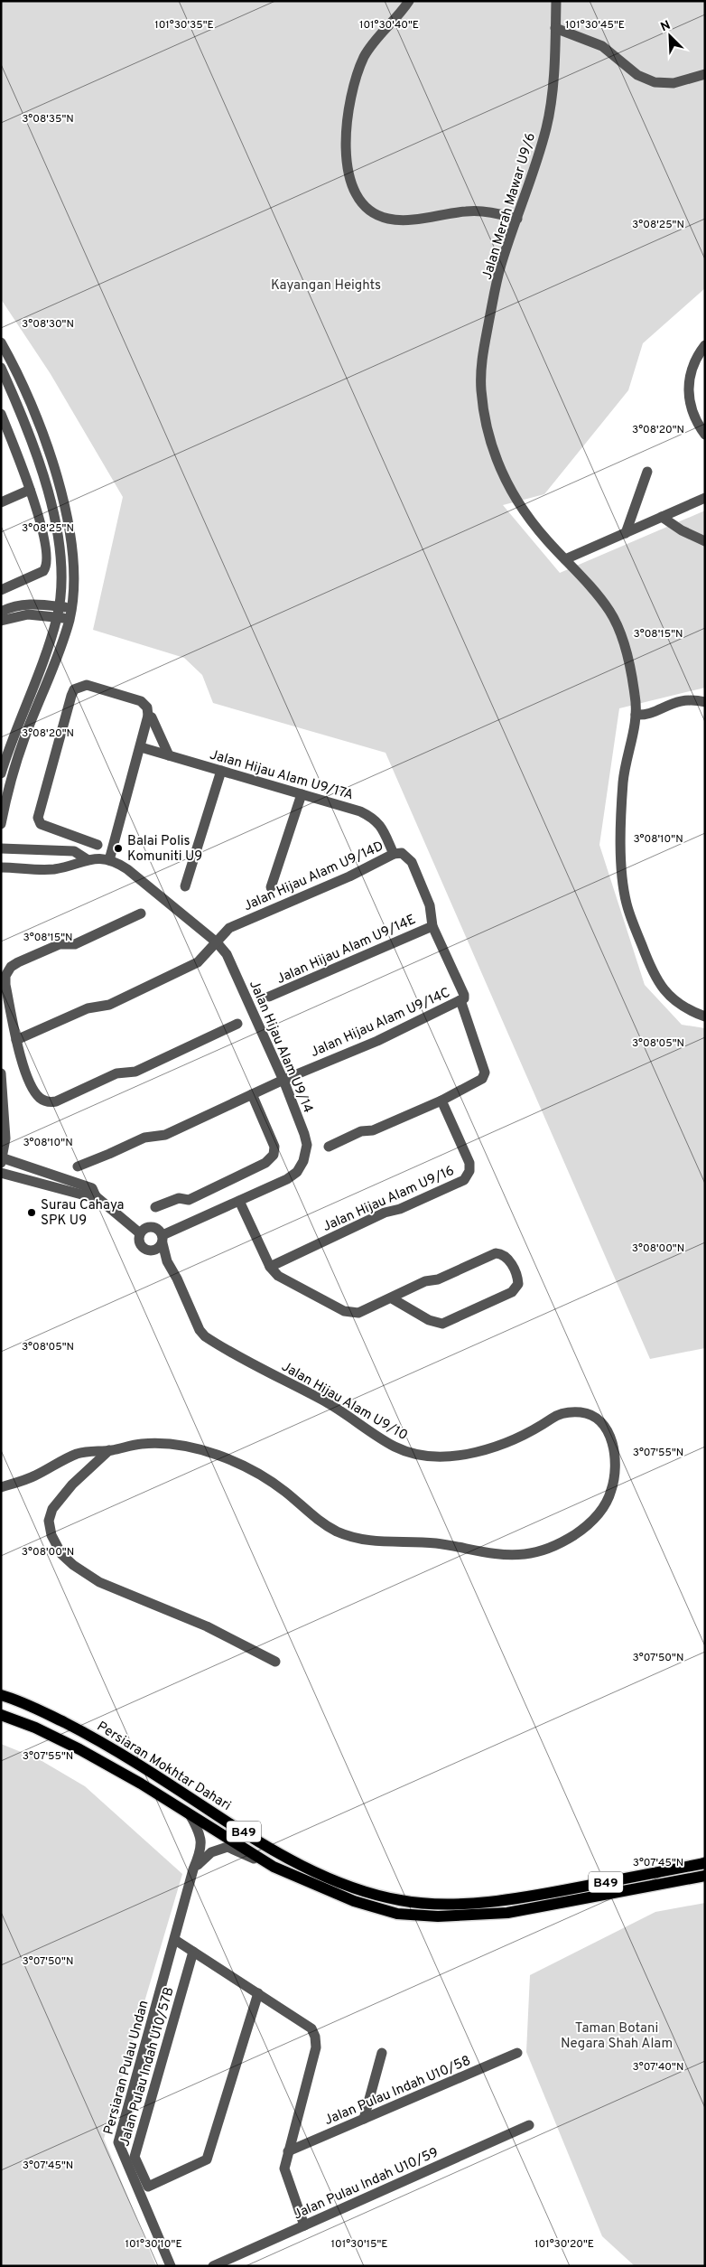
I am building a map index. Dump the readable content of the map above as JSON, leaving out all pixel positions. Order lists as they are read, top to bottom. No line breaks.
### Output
{"streets":{"main road":["Persiaran Mokhtar Dahari","B49"],"street":["Jalan Merah Mawar U9/6","Jalan Hijau Alam U9/17A","Jalan Hijau Alam U9/14D","Jalan Hijau Alam U9/14E","Jalan Hijau Alam U9/14C","Jalan Hijau Alam U9/14","Jalan Hijau Alam U9/16","Jalan Hijau Alam U9/10","Jalan Pulau Indah U10/57B","Persiaran Pulau Undan","Jalan Pulau Indah U10/58","Jalan Pulau Indah U10/59"]},"crossings":[["Jalan Hijau Alam U9/17A","Jalan Hijau Alam U9/14D"],["Jalan Hijau Alam U9/14D","Jalan Hijau Alam U9/14E"],["Jalan Hijau Alam U9/14D","Jalan Hijau Alam U9/14C"],["Jalan Hijau Alam U9/14D","Jalan Hijau Alam U9/14"],["Jalan Hijau Alam U9/14D","Jalan Hijau Alam U9/16"],["Jalan Hijau Alam U9/14C","Jalan Hijau Alam U9/14"],["Jalan Hijau Alam U9/14","Jalan Hijau Alam U9/10"],["Persiaran Mokhtar Dahari","Persiaran Pulau Undan"]],"parks":["Kayangan Heights","Taman Botani Negara Shah Alam"],"places":["Balai Polis Komuniti U9","Surau Cahaya SPK U9"],"north":"top left","coordinates":["101°30'35\"E","101°30'40\"E","101°30'45\"E","3°08'35\"N","3°08'25\"N","3°08'30\"N","3°08'20\"N","3°08'15\"N","3°08'10\"N","3°08'05\"N","3°08'00\"N","3°07'55\"N","3°07'50\"N","3°07'45\"N","3°07'40\"N","101°30'10\"E","101°30'15\"E","101°30'20\"E"]}
